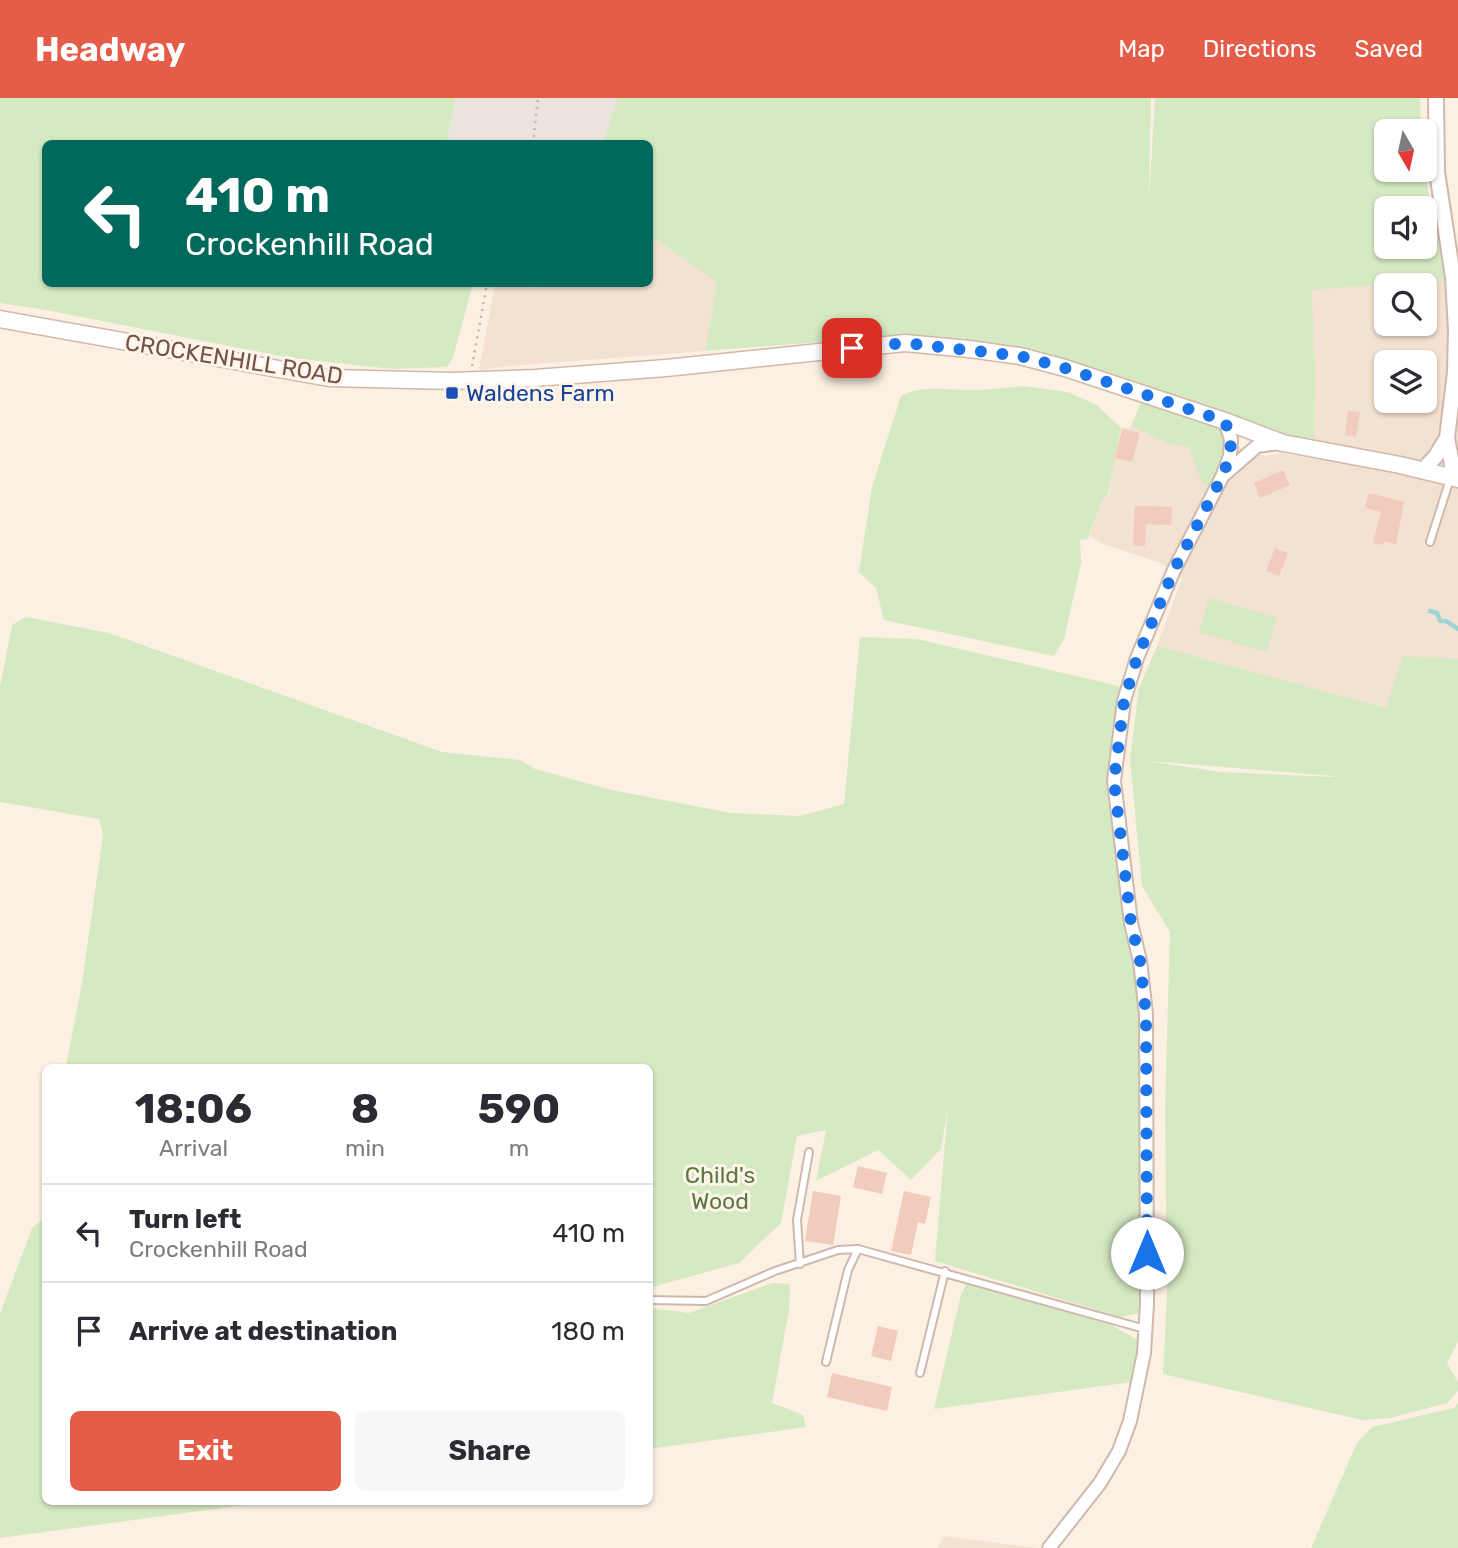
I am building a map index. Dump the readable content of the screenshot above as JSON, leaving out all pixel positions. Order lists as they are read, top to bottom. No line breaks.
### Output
{"streets":{"main road":["CROCKENHILL ROAD"]},"parks":["Child's Wood"],"places":{"transit":["Waldens Farm"]},"north":"bottom","page":{"header":"Headway","nav":["Map","Directions","Saved"],"turn":["410 m","Crockenhill Road"],"eta":["18:06","Arrival","8","min","590","m"],"list":[{"name":"Turn left","note":"Crockenhill Road","value":"410 m"},{"name":"Arrive at destination","value":"180 m"}],"buttons":["Exit","Share"]}}
